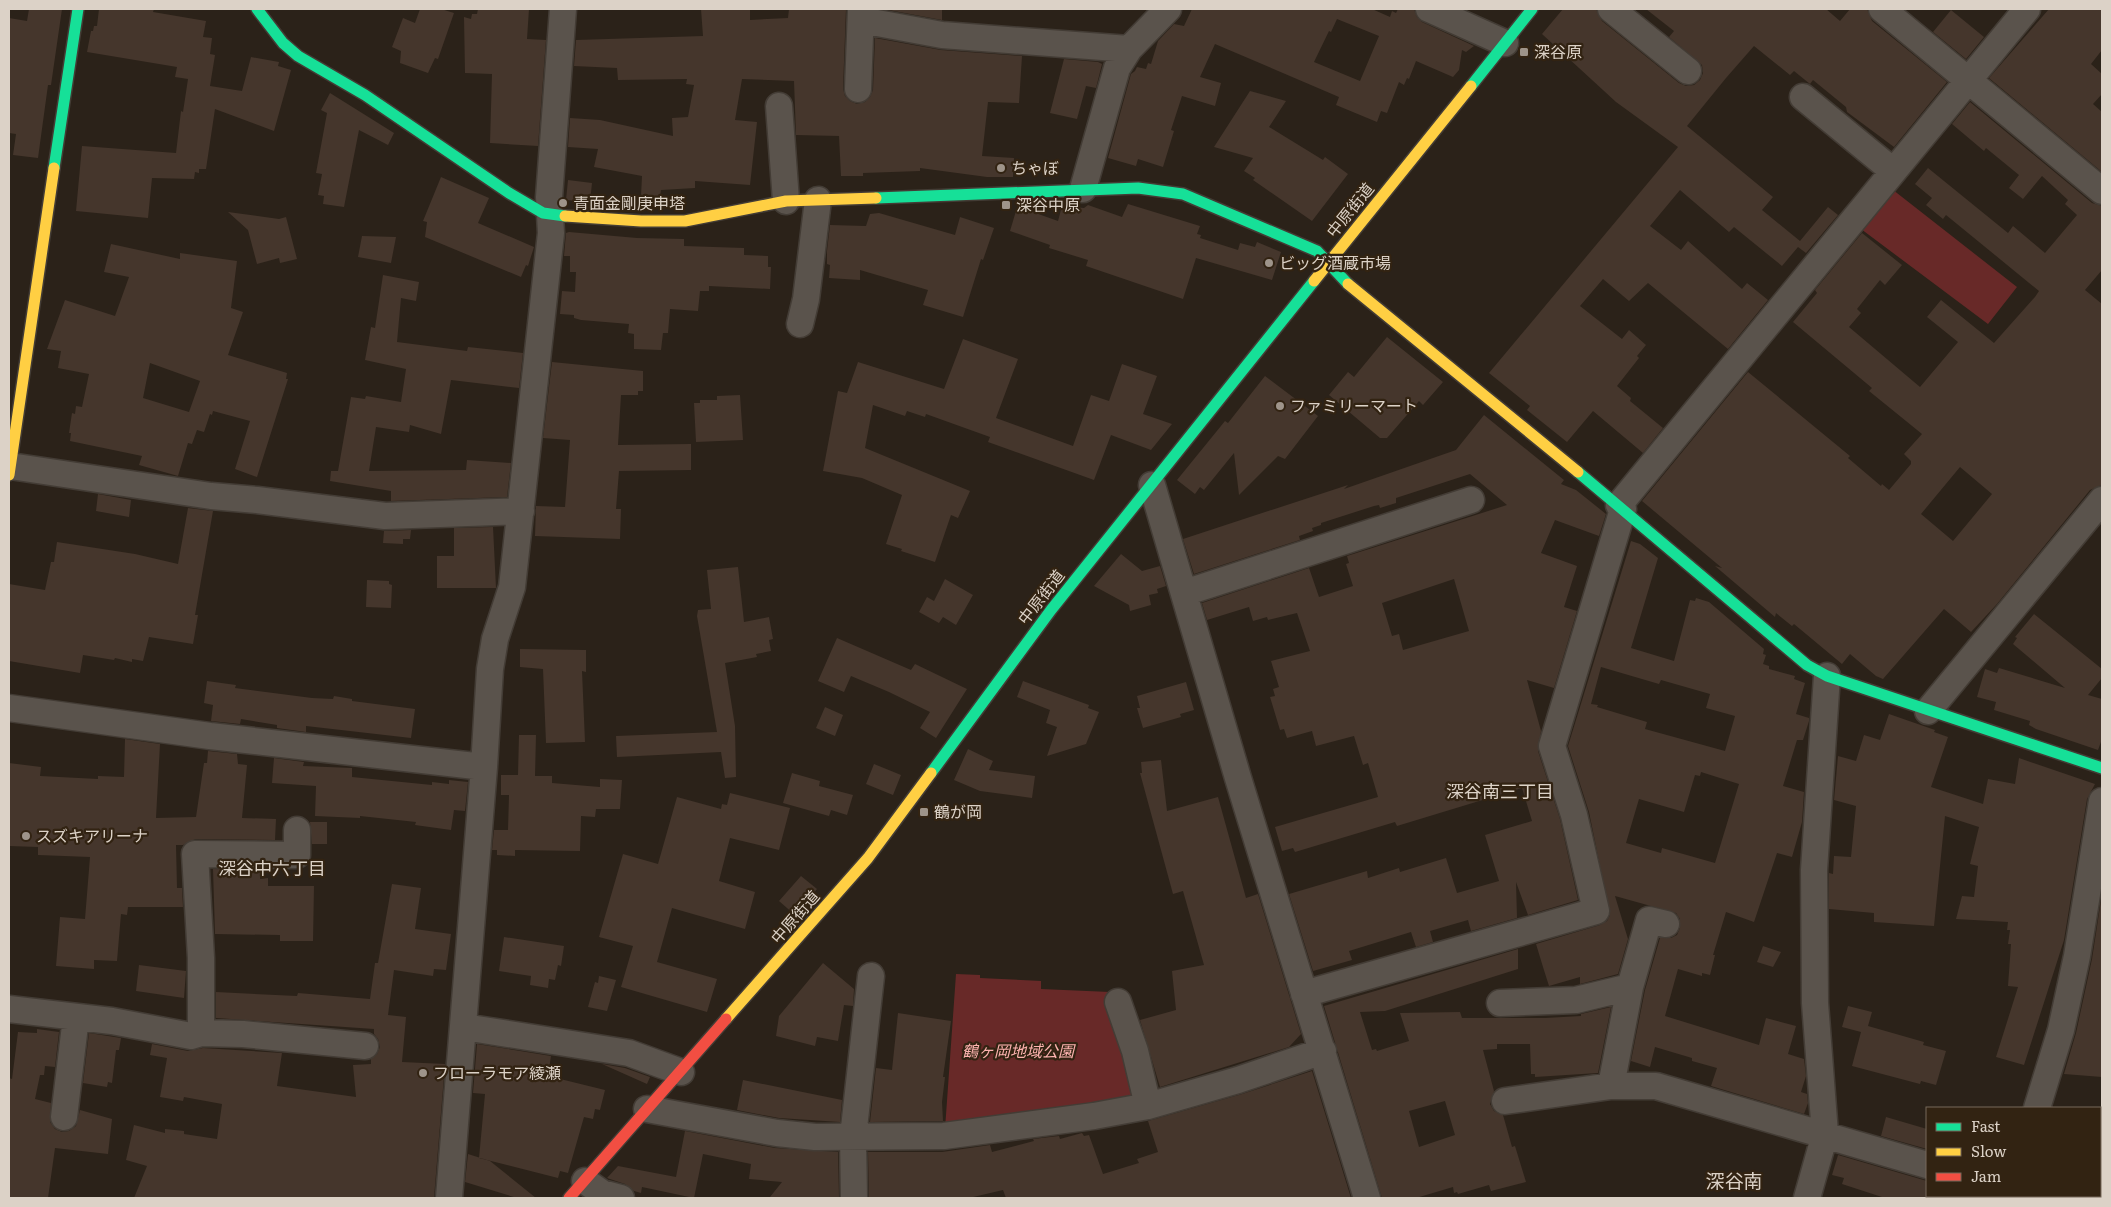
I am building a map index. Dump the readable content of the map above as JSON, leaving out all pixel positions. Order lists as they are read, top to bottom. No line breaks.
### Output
{"streets":{"street":["中原街道"]},"districts":["深谷南三丁目","深谷中六丁目","深谷南"],"parks":["鶴ヶ岡地域公園"],"places":{"transit":["深谷原","深谷中原","鶴が岡"],"other":["ちゃぼ","青面金剛庚申塔","ビッグ酒蔵市場","ファミリーマート","スズキアリーナ","フローラモア綾瀬"]},"legend":["Fast","Slow","Jam"]}
